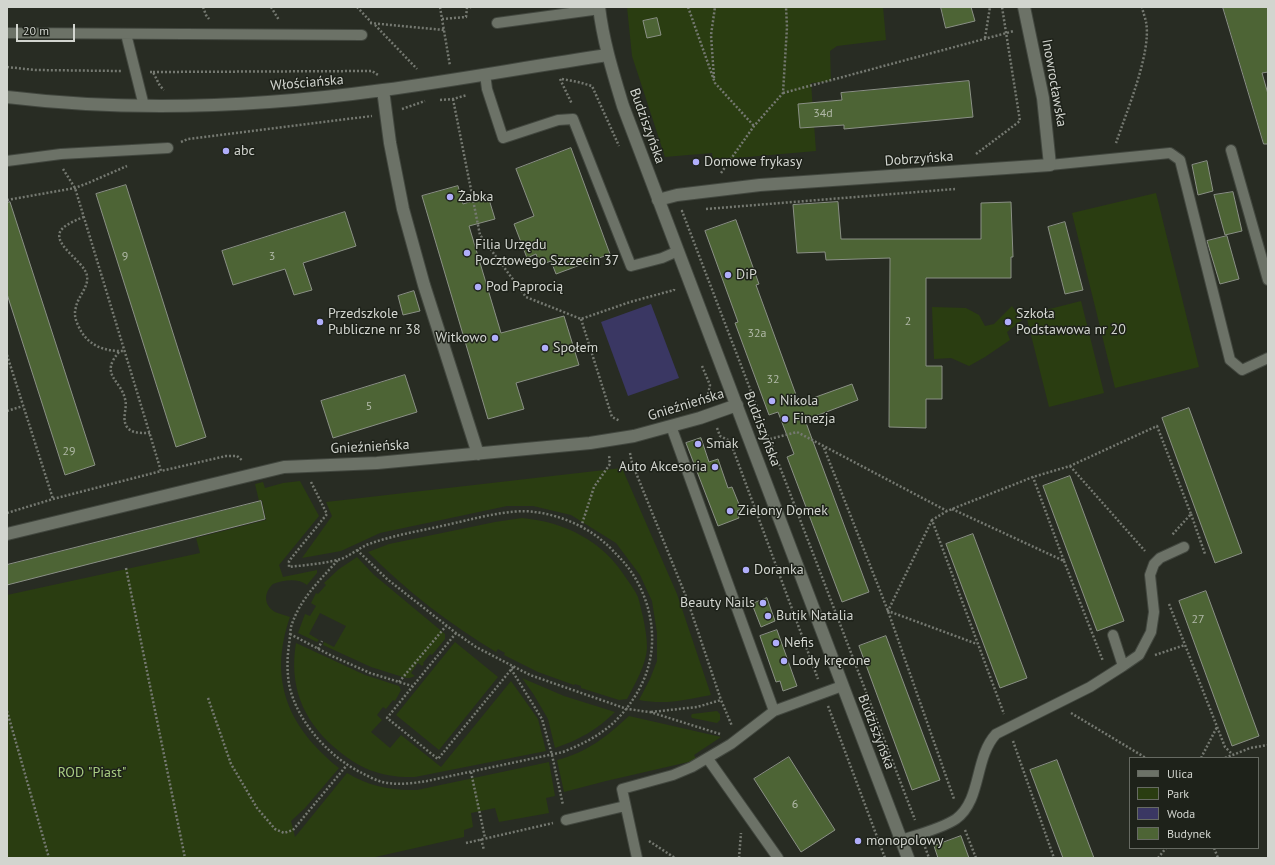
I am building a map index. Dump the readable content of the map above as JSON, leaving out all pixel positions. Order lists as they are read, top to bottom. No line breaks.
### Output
{"streets":{"street":["Włościańska","Inowrocławska","Budziszyńska","Dobrzyńska","Gnieźnieńska"]},"crossings":[["Włościańska","Budziszyńska"],["Inowrocławska","Dobrzyńska"],["Budziszyńska","Dobrzyńska"],["Budziszyńska","Gnieźnieńska"]],"parks":["ROD \"Piast\""],"places":["abc","Domowe frykasy","Żabka","Filia Urzędu Pocztowego Szczecin 37","DiP","Pod Paprocią","Przedszkole Publiczne nr 38","Szkoła Podstawowa nr 20","Witkowo","Społem","Nikola","Finezja","Smak","Auto Akcesoria","Zielony Domek","Doranka","Beauty Nails","Butik Natalia","Nefis","Lody kręcone","monopolowy"],"house_numbers":["34d","9","3","2","32a","32","5","29","27","6"],"legend":["Ulica","Park","Woda","Budynek"],"scale_bar":"20 m"}
